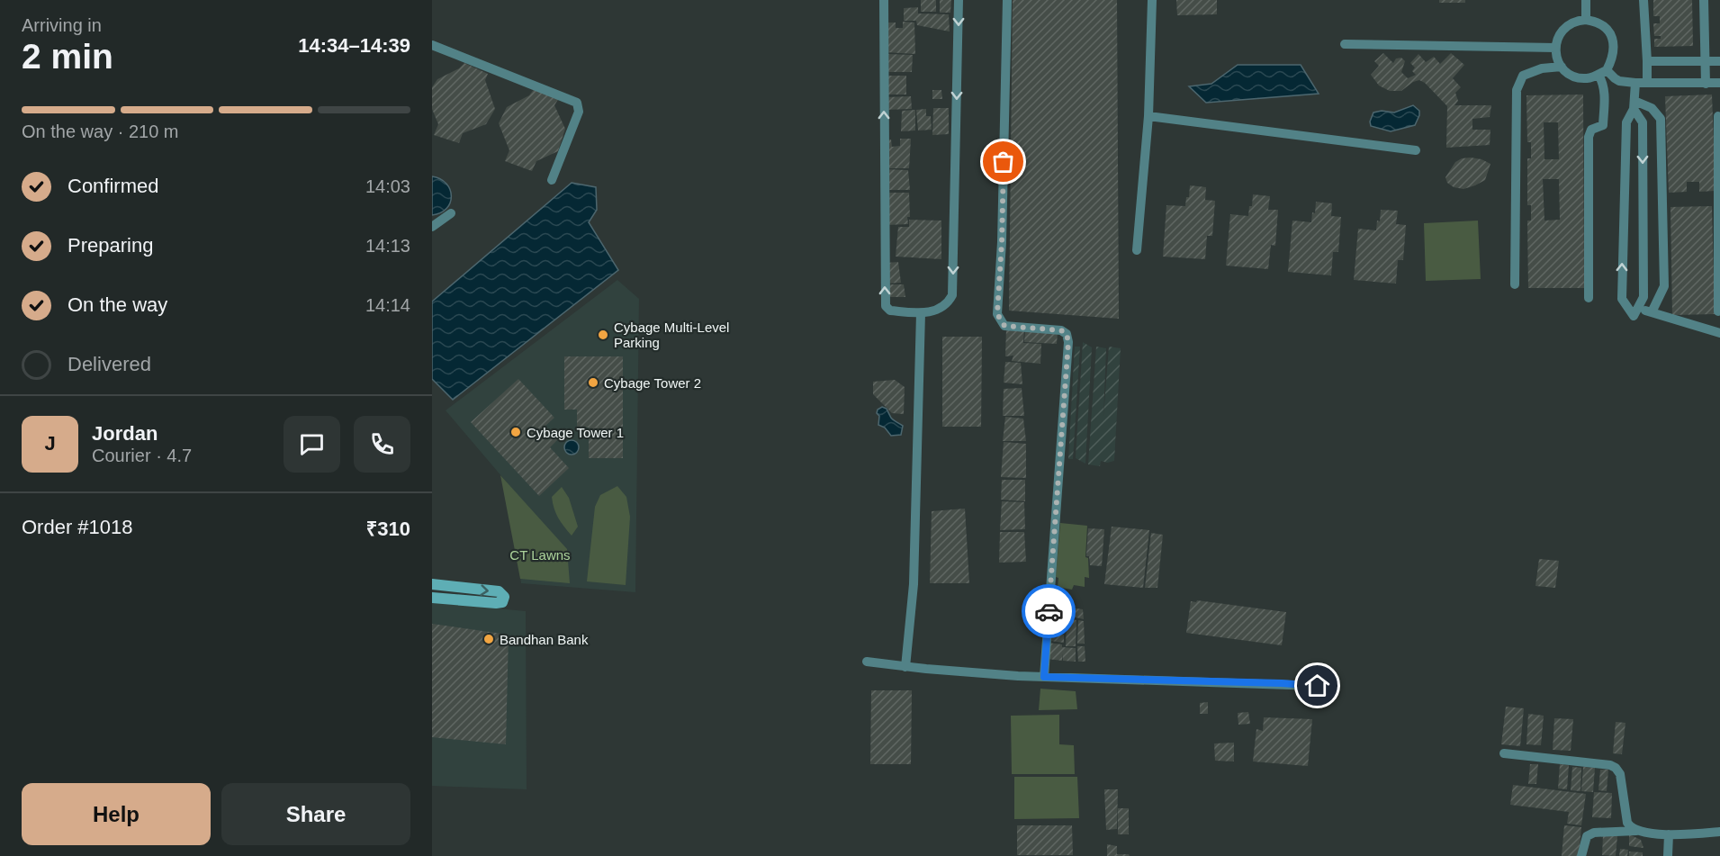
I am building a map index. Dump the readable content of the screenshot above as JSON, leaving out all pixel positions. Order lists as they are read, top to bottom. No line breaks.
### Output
{"parks":["CT Lawns"],"places":["Cybage Multi-Level Parking","Cybage Tower 2","Cybage Tower 1","Bandhan Bank"],"page":{"heading":["2 min","Arriving in","14:34–14:39"],"panel":["Jordan","Courier · 4.7","Order #1018","₹310"],"bar":"On the way · 210 m","list":[["Confirmed","14:03"],["Preparing","14:13"],["On the way","14:14"],"Delivered"],"round":"J","buttons":["Help","Share"]}}
